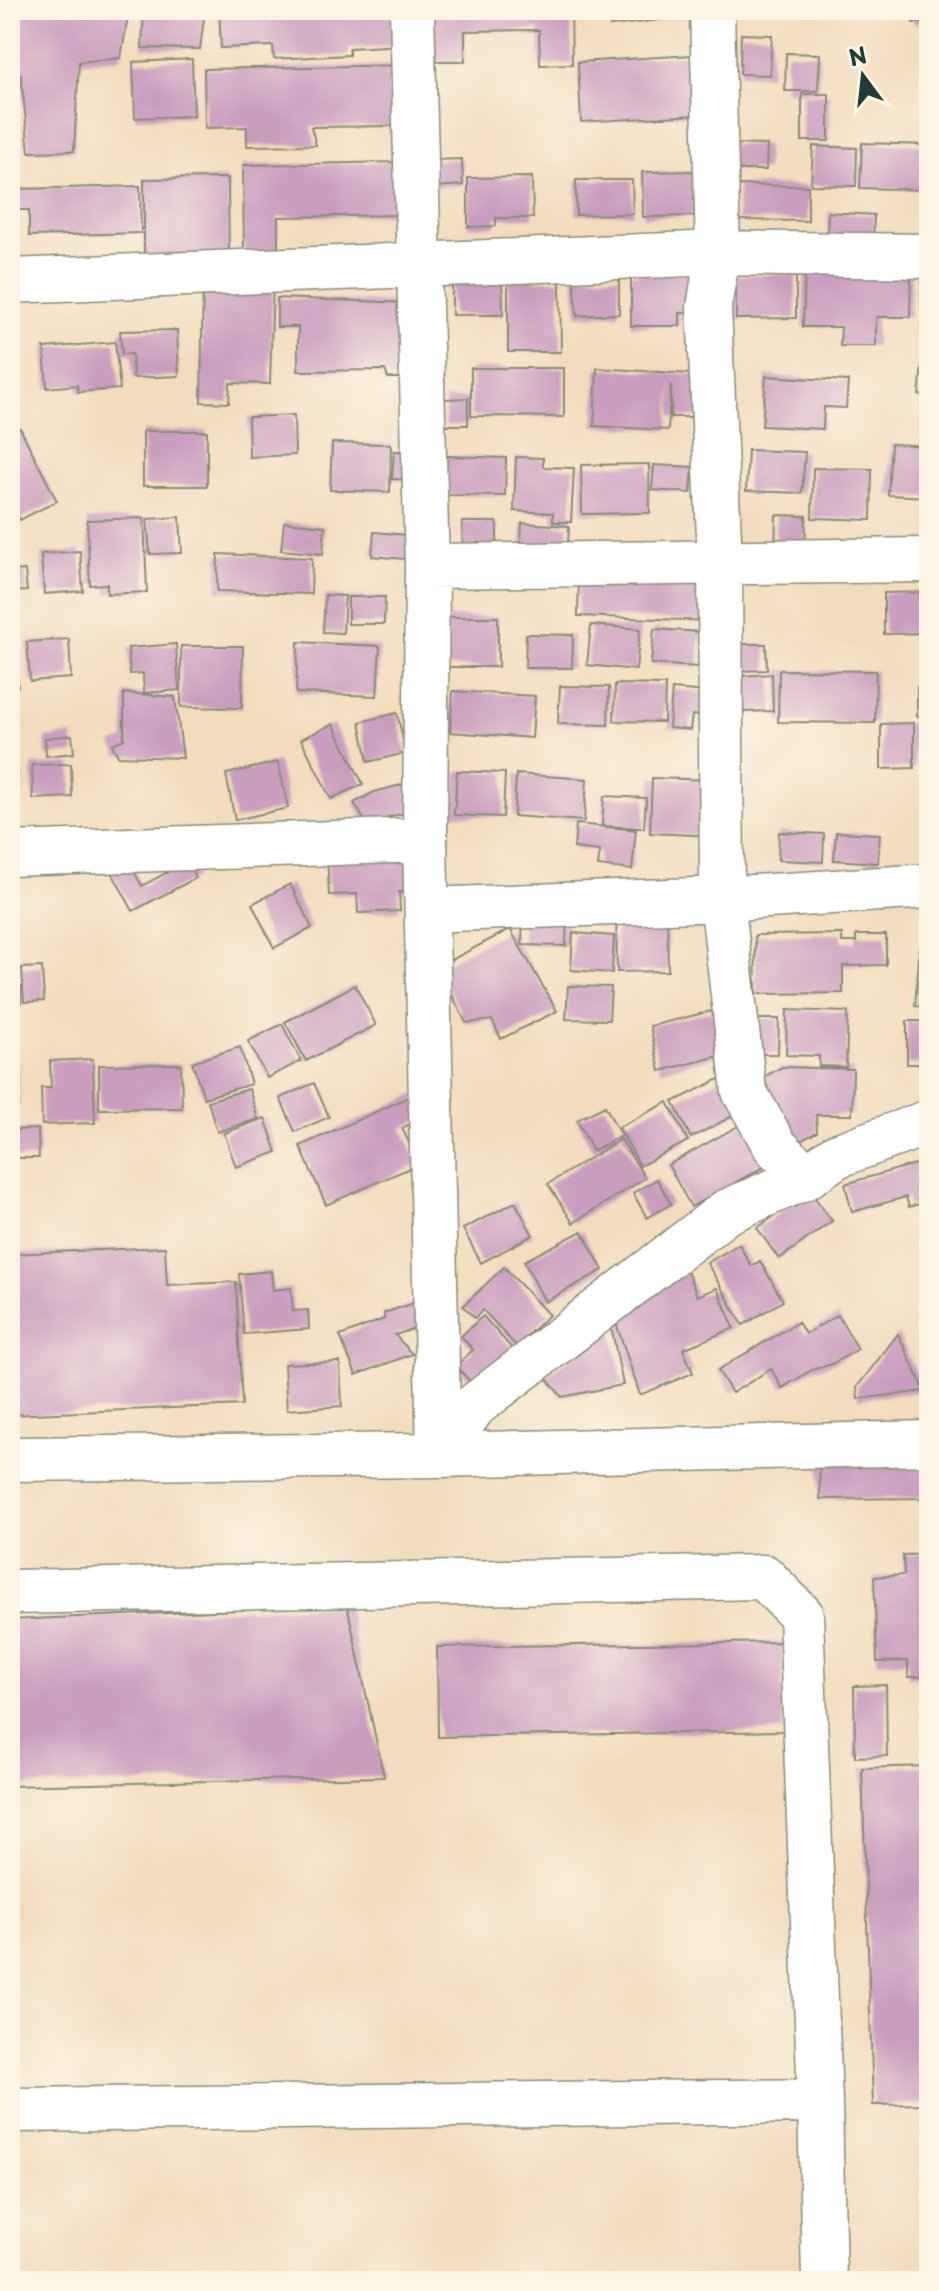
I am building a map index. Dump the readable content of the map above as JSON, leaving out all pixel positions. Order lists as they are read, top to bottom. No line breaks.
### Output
{"north":"top"}
